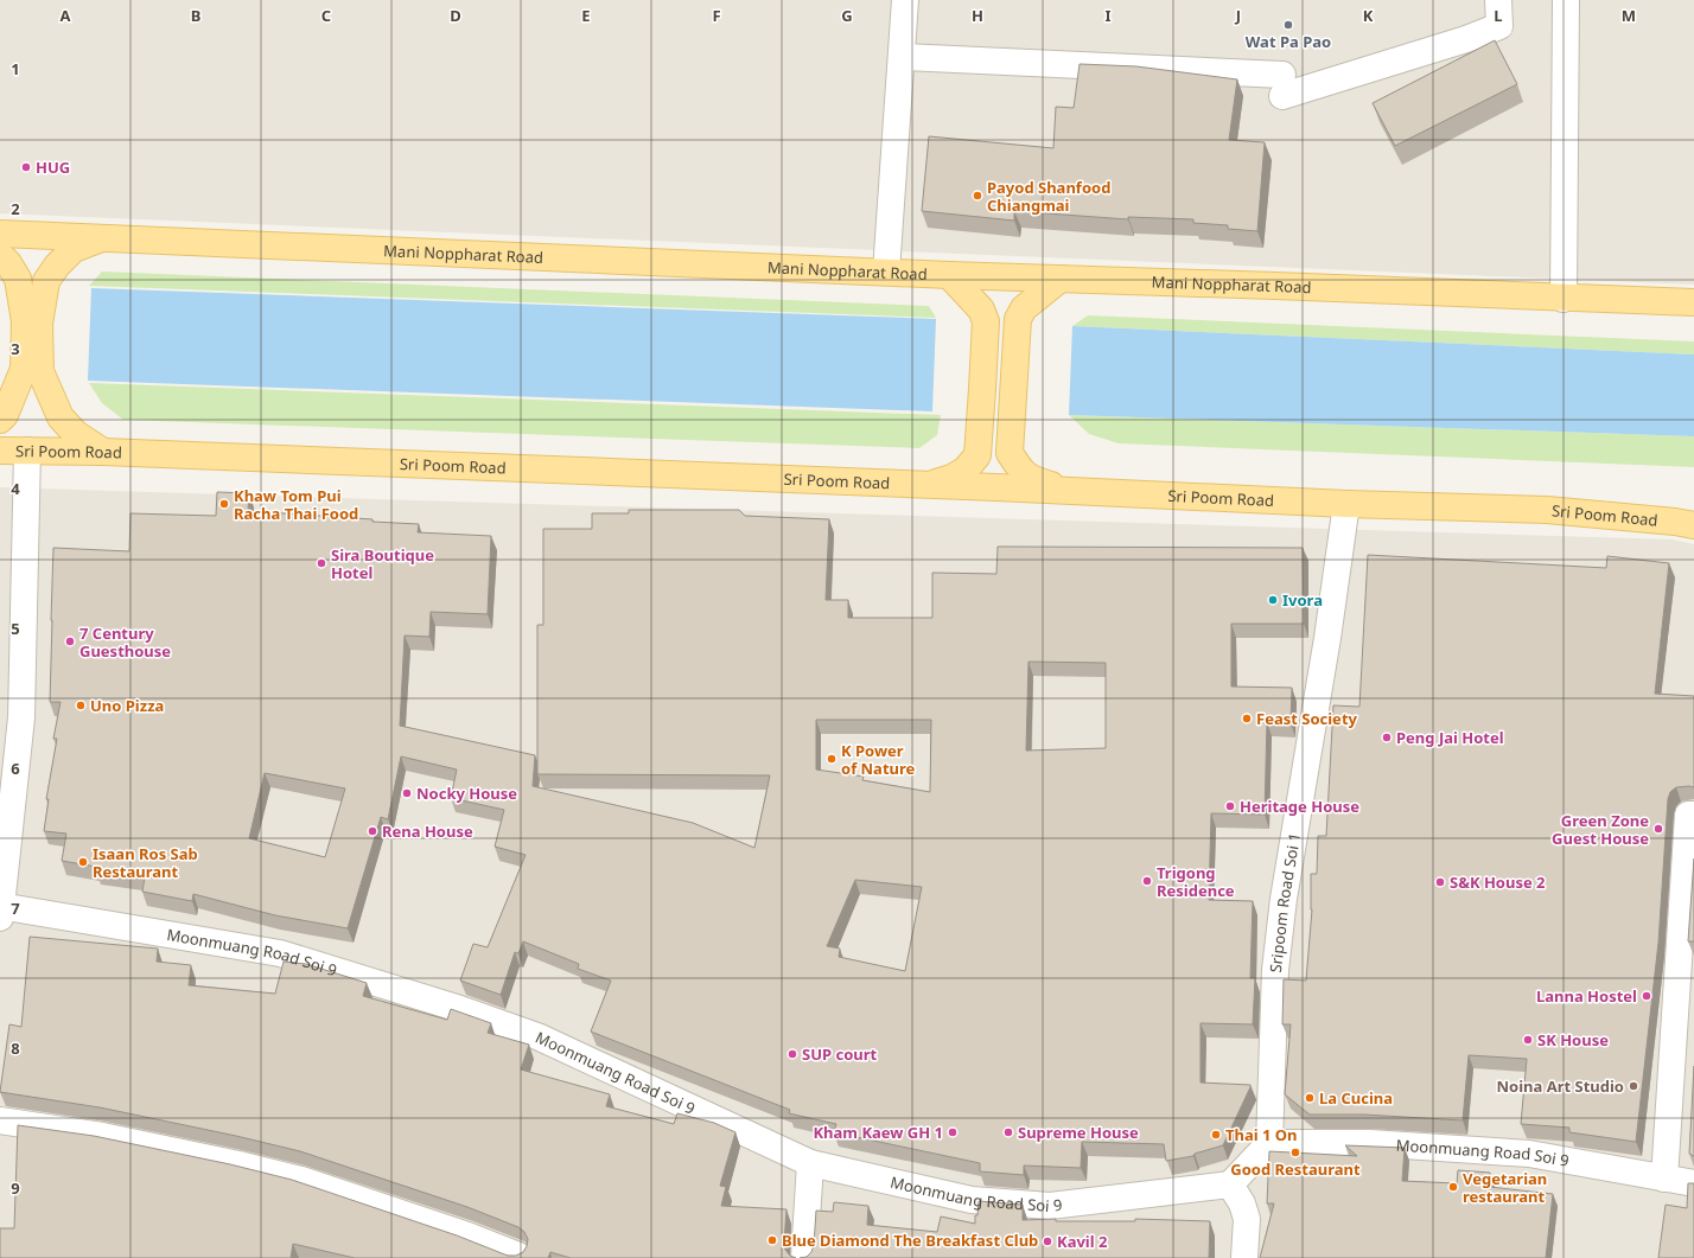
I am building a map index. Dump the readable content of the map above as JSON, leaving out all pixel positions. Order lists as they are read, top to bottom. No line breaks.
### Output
{"streets":{"main road":["Mani Noppharat Road","Sri Poom Road"],"street":["Sripoom Road Soi 1","Moonmuang Road Soi 9"]},"crossings":[["Sri Poom Road","Sripoom Road Soi 1"],["Sripoom Road Soi 1","Moonmuang Road Soi 9"]],"places":["Wat Pa Pao","HUG","Payod Shanfood Chiangmai","Khaw Tom Pui Racha Thai Food","Sira Boutique Hotel","Ivora","7 Century Guesthouse","Uno Pizza","Feast Society","Peng Jai Hotel","K Power of Nature","Nocky House","Heritage House","Green Zone Guest House","Rena House","Isaan Ros Sab Restaurant","Trigong Residence","S&K House 2","Lanna Hostel","SK House","SUP court","Noina Art Studio","La Cucina","Kham Kaew GH 1","Supreme House","Thai 1 On","Good Restaurant","Vegetarian restaurant","Blue Diamond The Breakfast Club","Kavil 2"],"grid":{"columns":["A","B","C","D","E","F","G","H","I","J","K","L","M"],"rows":["1","2","3","4","5","6","7","8","9"]}}
